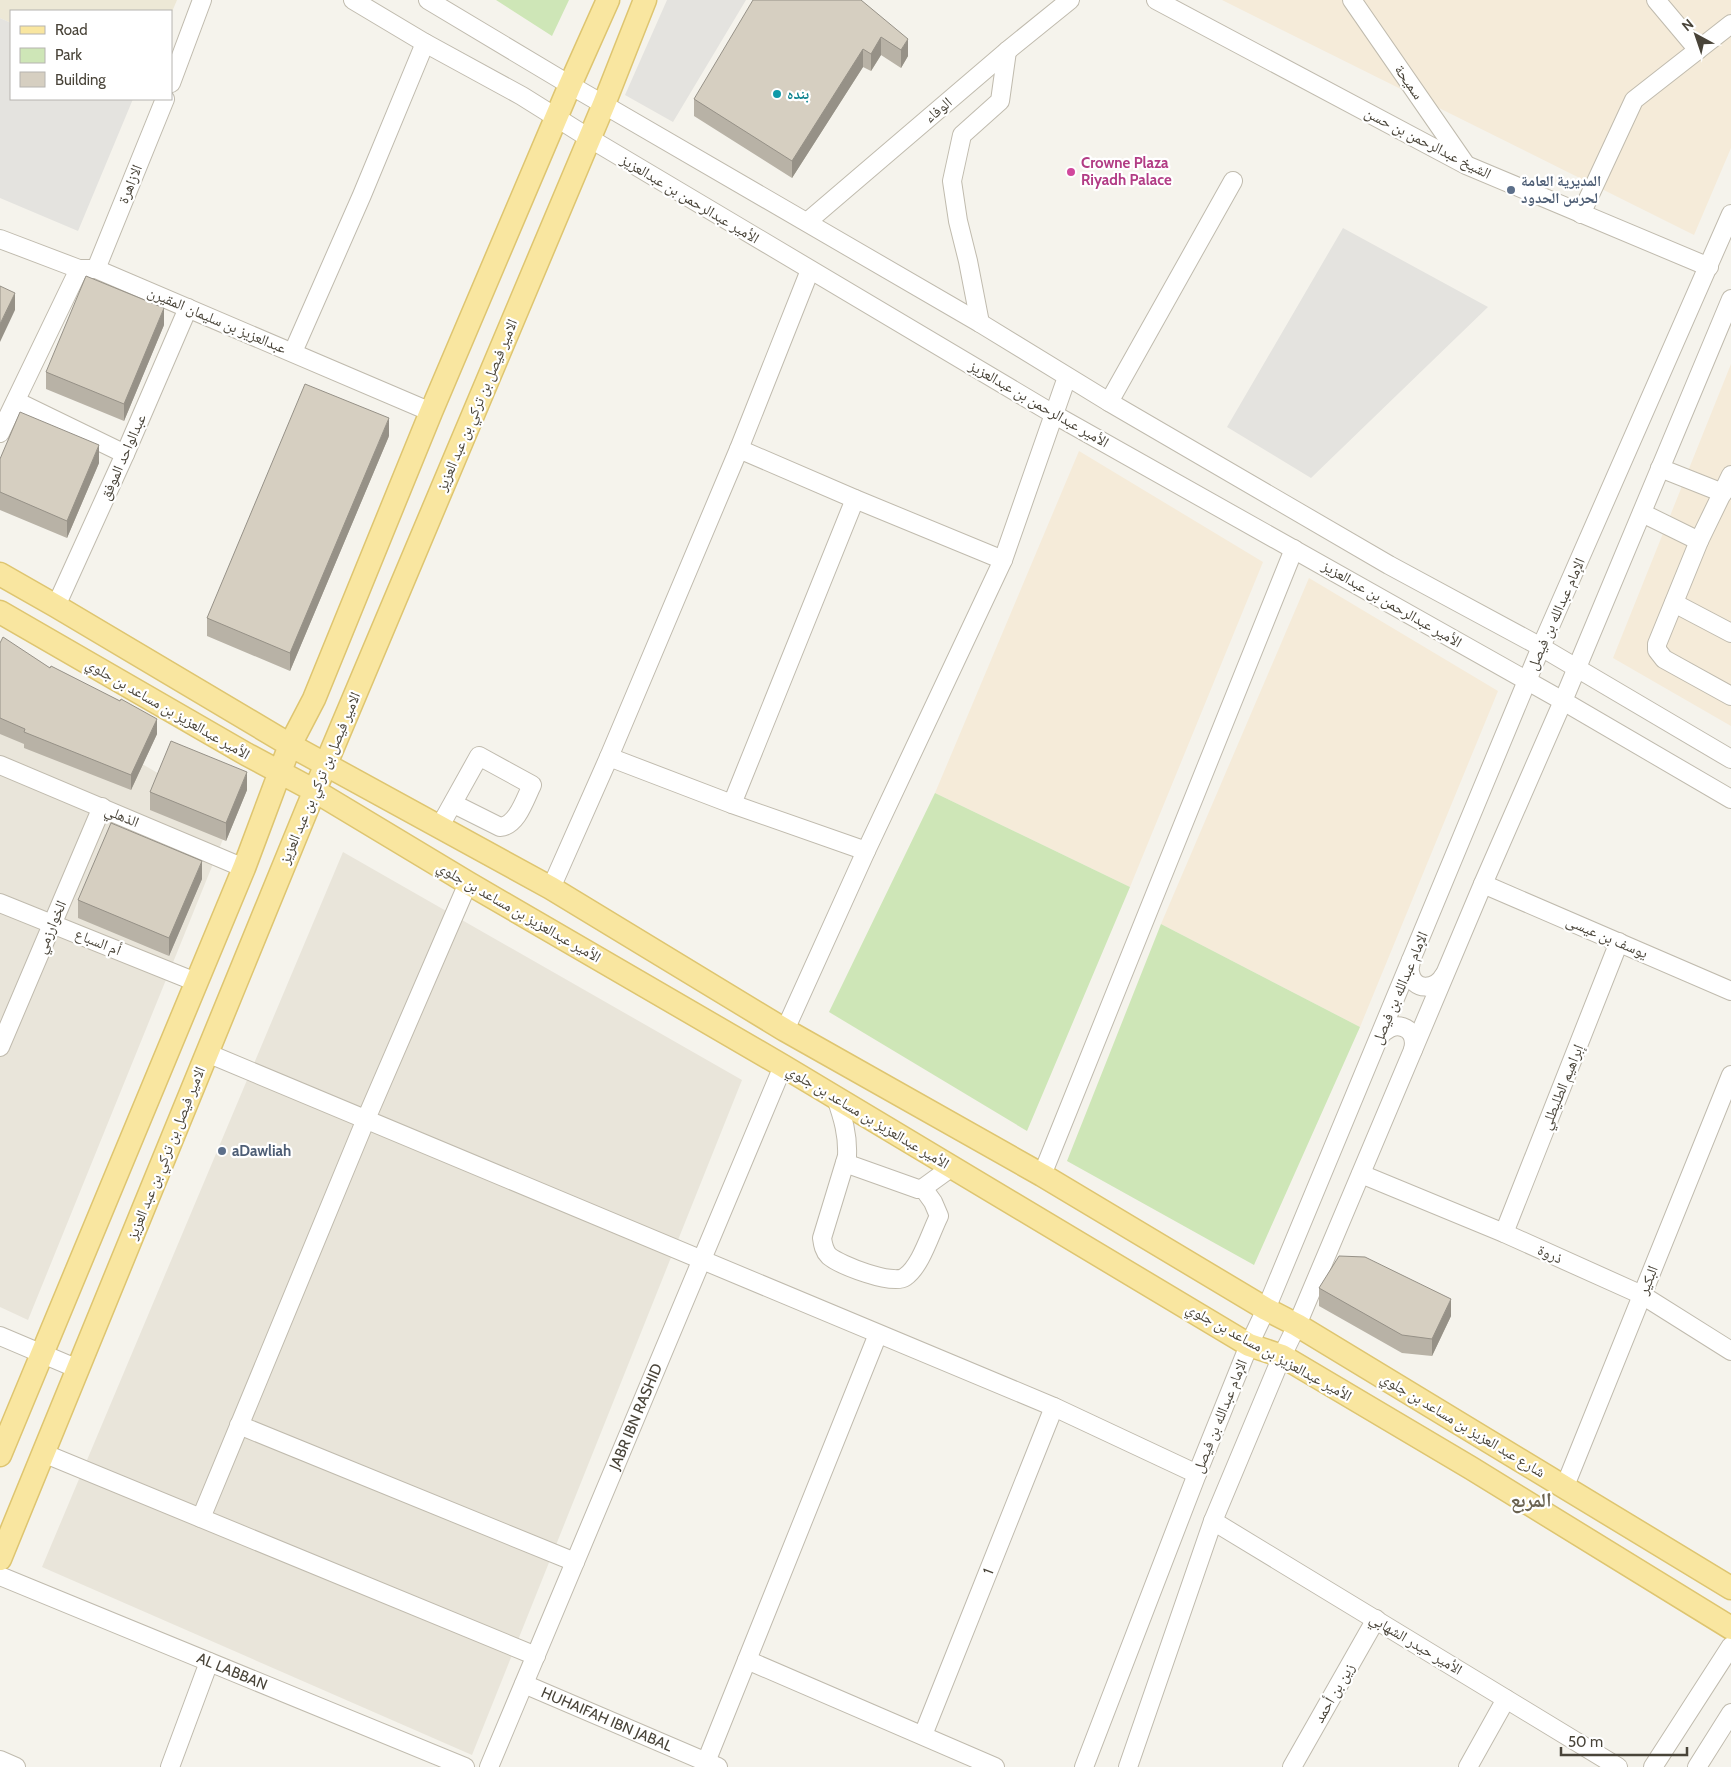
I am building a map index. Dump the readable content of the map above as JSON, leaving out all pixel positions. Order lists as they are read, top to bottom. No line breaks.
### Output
{"streets":{"main road":["الامير فيصل بن تركي بن عبد العزيز","الأمير عبدالعزيز بن مساعد بن جلوي","شارع عبد العزيز بن مساعد بن جلوي"],"street":["سميحة","الوفاء","الشيخ عبدالرحمن بن حسن","الازاهرة","الأمير عبدالرحمن بن عبدالعزيز","عبدالعزيز بن سليمان المقيرن","عبدالواحد الموفق","الإمام عبدالله بن فيصل","الذهلي","الخوارزمي","يوسف بن عيسى","أم السباع","إبراهيم الطليطلي","ذروة","البكير","JABR IBN RASHID","1","الأمير حيدر الشهابي","AL LABBAN","زين بن أحمد","HUHAIFAH IBN JABAL"]},"crossings":[["سميحة","الشيخ عبدالرحمن بن حسن"],["الشيخ عبدالرحمن بن حسن","الإمام عبدالله بن فيصل"],["الازاهرة","عبدالعزيز بن سليمان المقيرن"],["الأمير عبدالرحمن بن عبدالعزيز","الامير فيصل بن تركي بن عبد العزيز"],["الأمير عبدالرحمن بن عبدالعزيز","الإمام عبدالله بن فيصل"],["عبدالعزيز بن سليمان المقيرن","عبدالواحد الموفق"],["الامير فيصل بن تركي بن عبد العزيز","الأمير عبدالعزيز بن مساعد بن جلوي"],["عبدالواحد الموفق","الأمير عبدالعزيز بن مساعد بن جلوي"],["الإمام عبدالله بن فيصل","الأمير عبدالعزيز بن مساعد بن جلوي"],["الأمير عبدالعزيز بن مساعد بن جلوي","JABR IBN RASHID"],["الأمير عبدالعزيز بن مساعد بن جلوي","شارع عبد العزيز بن مساعد بن جلوي"],["الذهلي","الخوارزمي"],["الخوارزمي","أم السباع"],["يوسف بن عيسى","إبراهيم الطليطلي"],["إبراهيم الطليطلي","ذروة"],["ذروة","البكير"],["البكير","شارع عبد العزيز بن مساعد بن جلوي"],["JABR IBN RASHID","HUHAIFAH IBN JABAL"],["الأمير حيدر الشهابي","زين بن أحمد"]],"districts":["المربع"],"places":["بنده","Crowne Plaza Riyadh Palace","المديرية العامة لحرس الحدود","aDawliah"],"legend":["Road","Park","Building"],"scale_bar":"50 m","north":"top left"}
